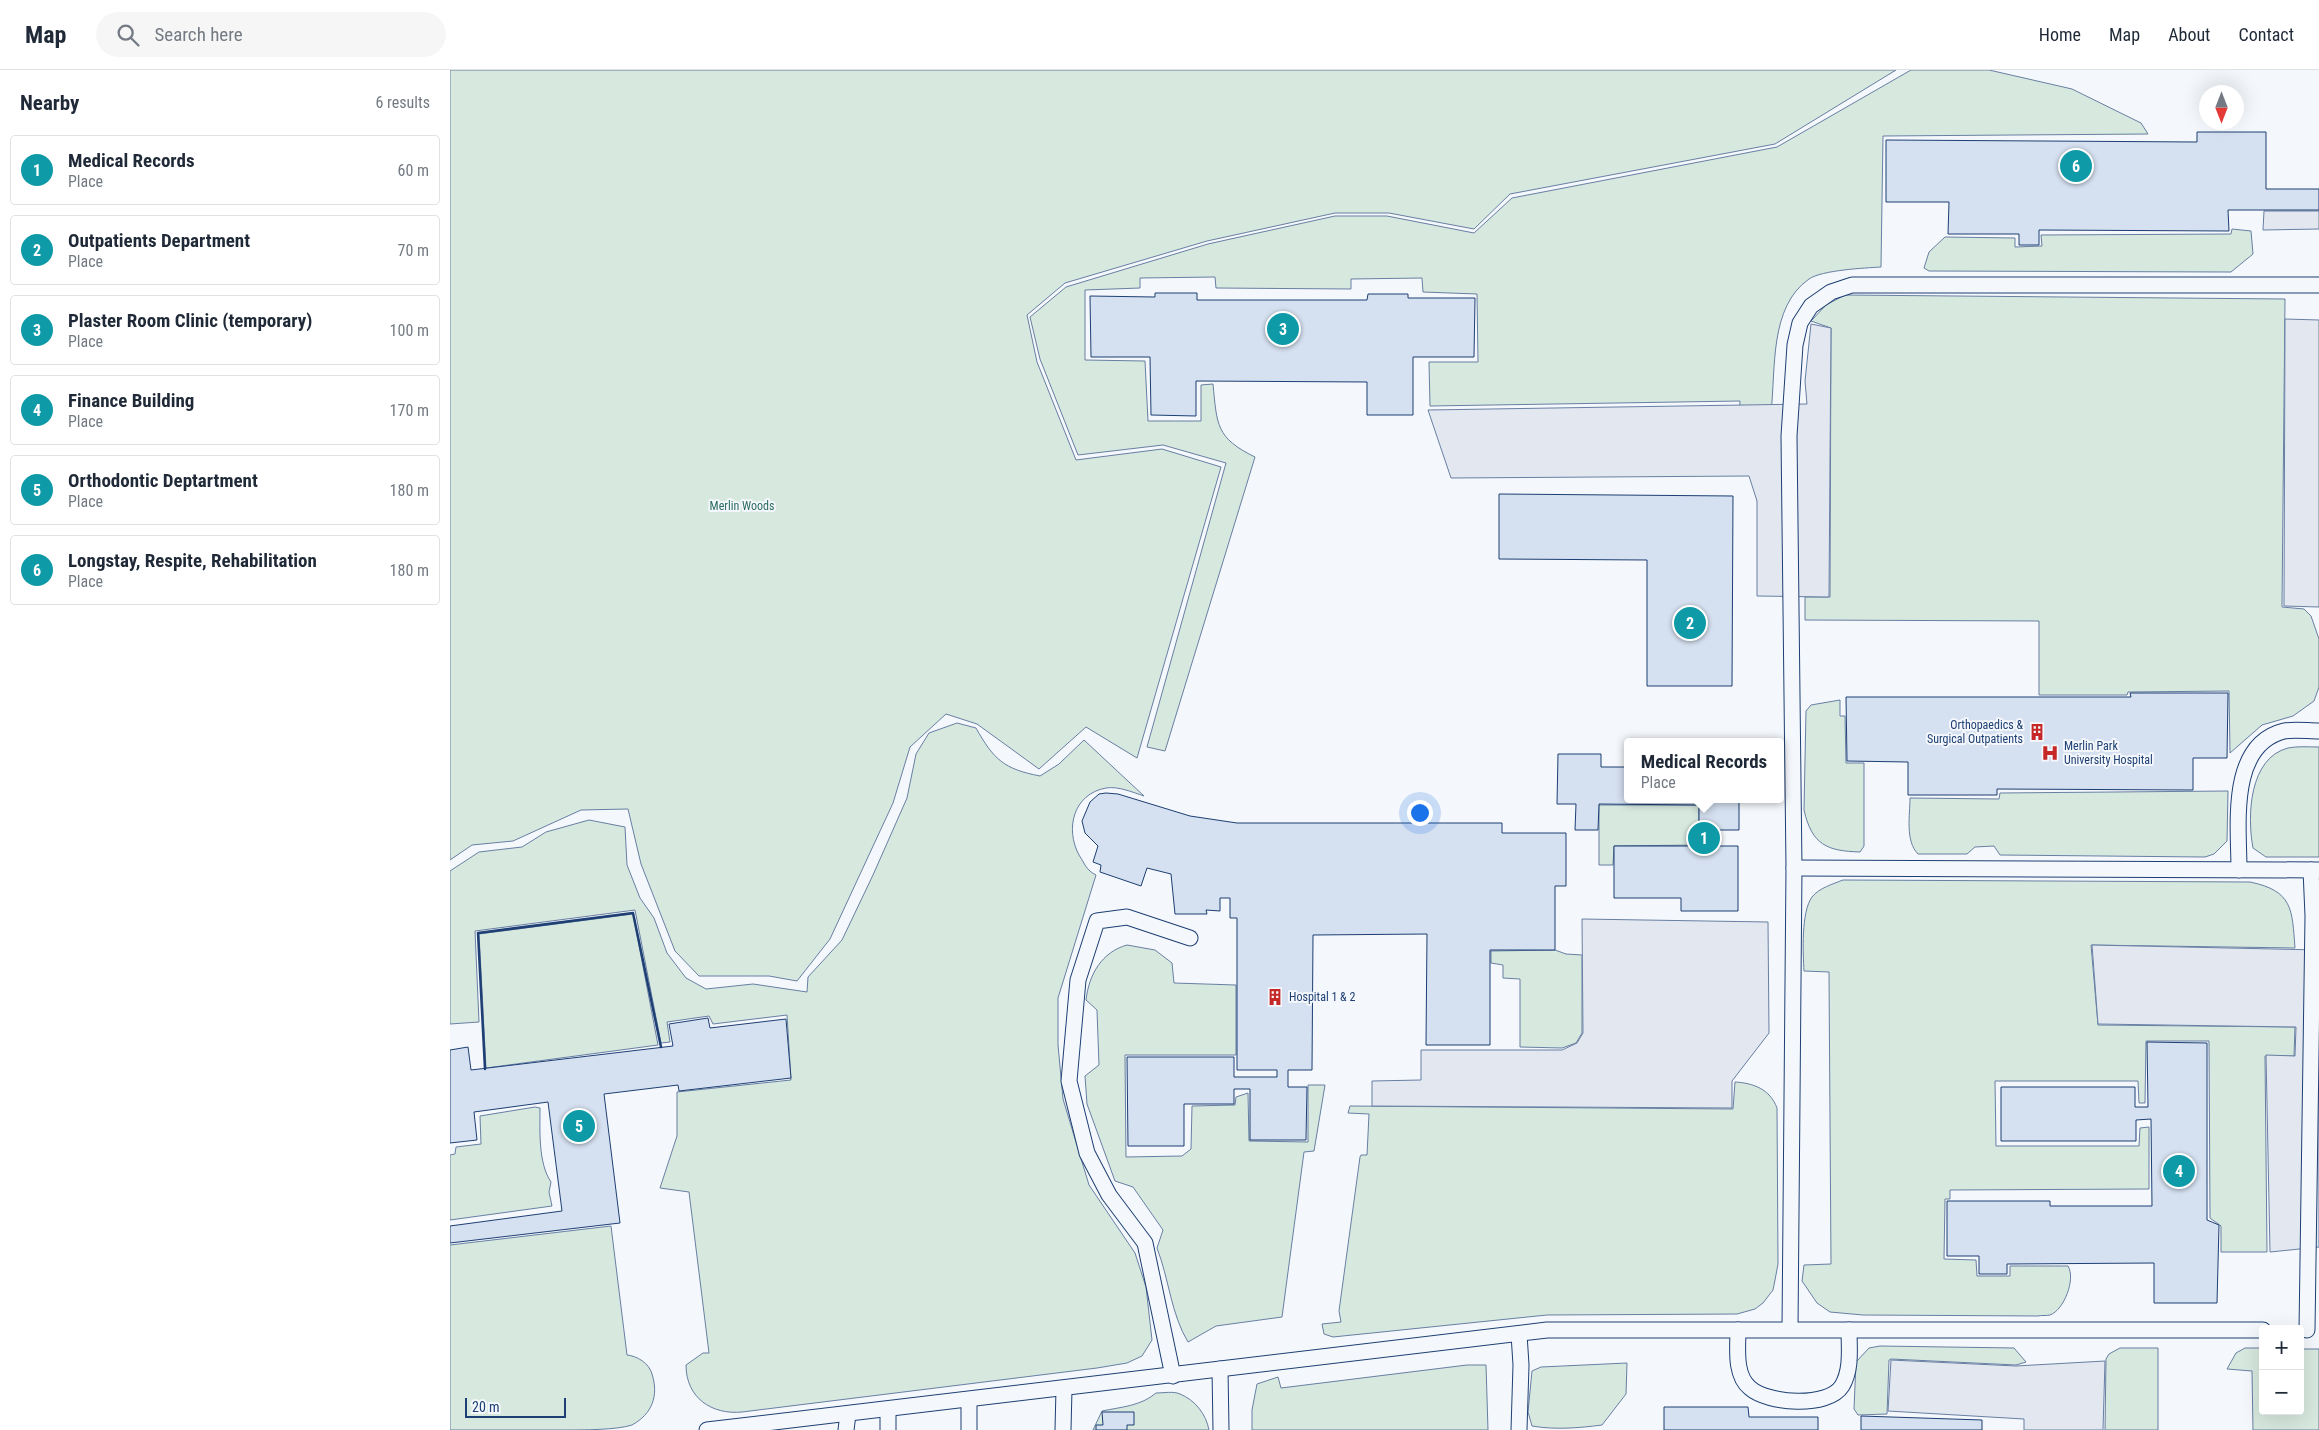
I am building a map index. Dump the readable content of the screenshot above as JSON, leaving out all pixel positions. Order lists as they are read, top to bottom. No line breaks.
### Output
{"parks":["Merlin Woods"],"places":{"building":["Orthopaedics & Surgical Outpatients","Hospital 1 & 2"],"hospital":["Merlin Park University Hospital"]},"scale_bar":"20 m","north":"bottom","page":{"header":"Map","search":"Search here","nav":["Home","Map","About","Contact"],"heading":["Nearby","6 results"],"list":[{"mark":"1","name":"Medical Records","note":"Place","value":"60 m"},{"mark":"2","name":"Outpatients Department","note":"Place","value":"70 m"},{"mark":"3","name":"Plaster Room Clinic (temporary)","note":"Place","value":"100 m"},{"mark":"4","name":"Finance Building","note":"Place","value":"170 m"},{"mark":"5","name":"Orthodontic Deptartment","note":"Place","value":"180 m"},{"mark":"6","name":"Longstay, Respite, Rehabilitation","note":"Place","value":"180 m"}],"pins":["6","3","2","1","5","4"],"popup":["Medical Records","Place"],"map_buttons":["+","−"],"scale":"20 m"}}
